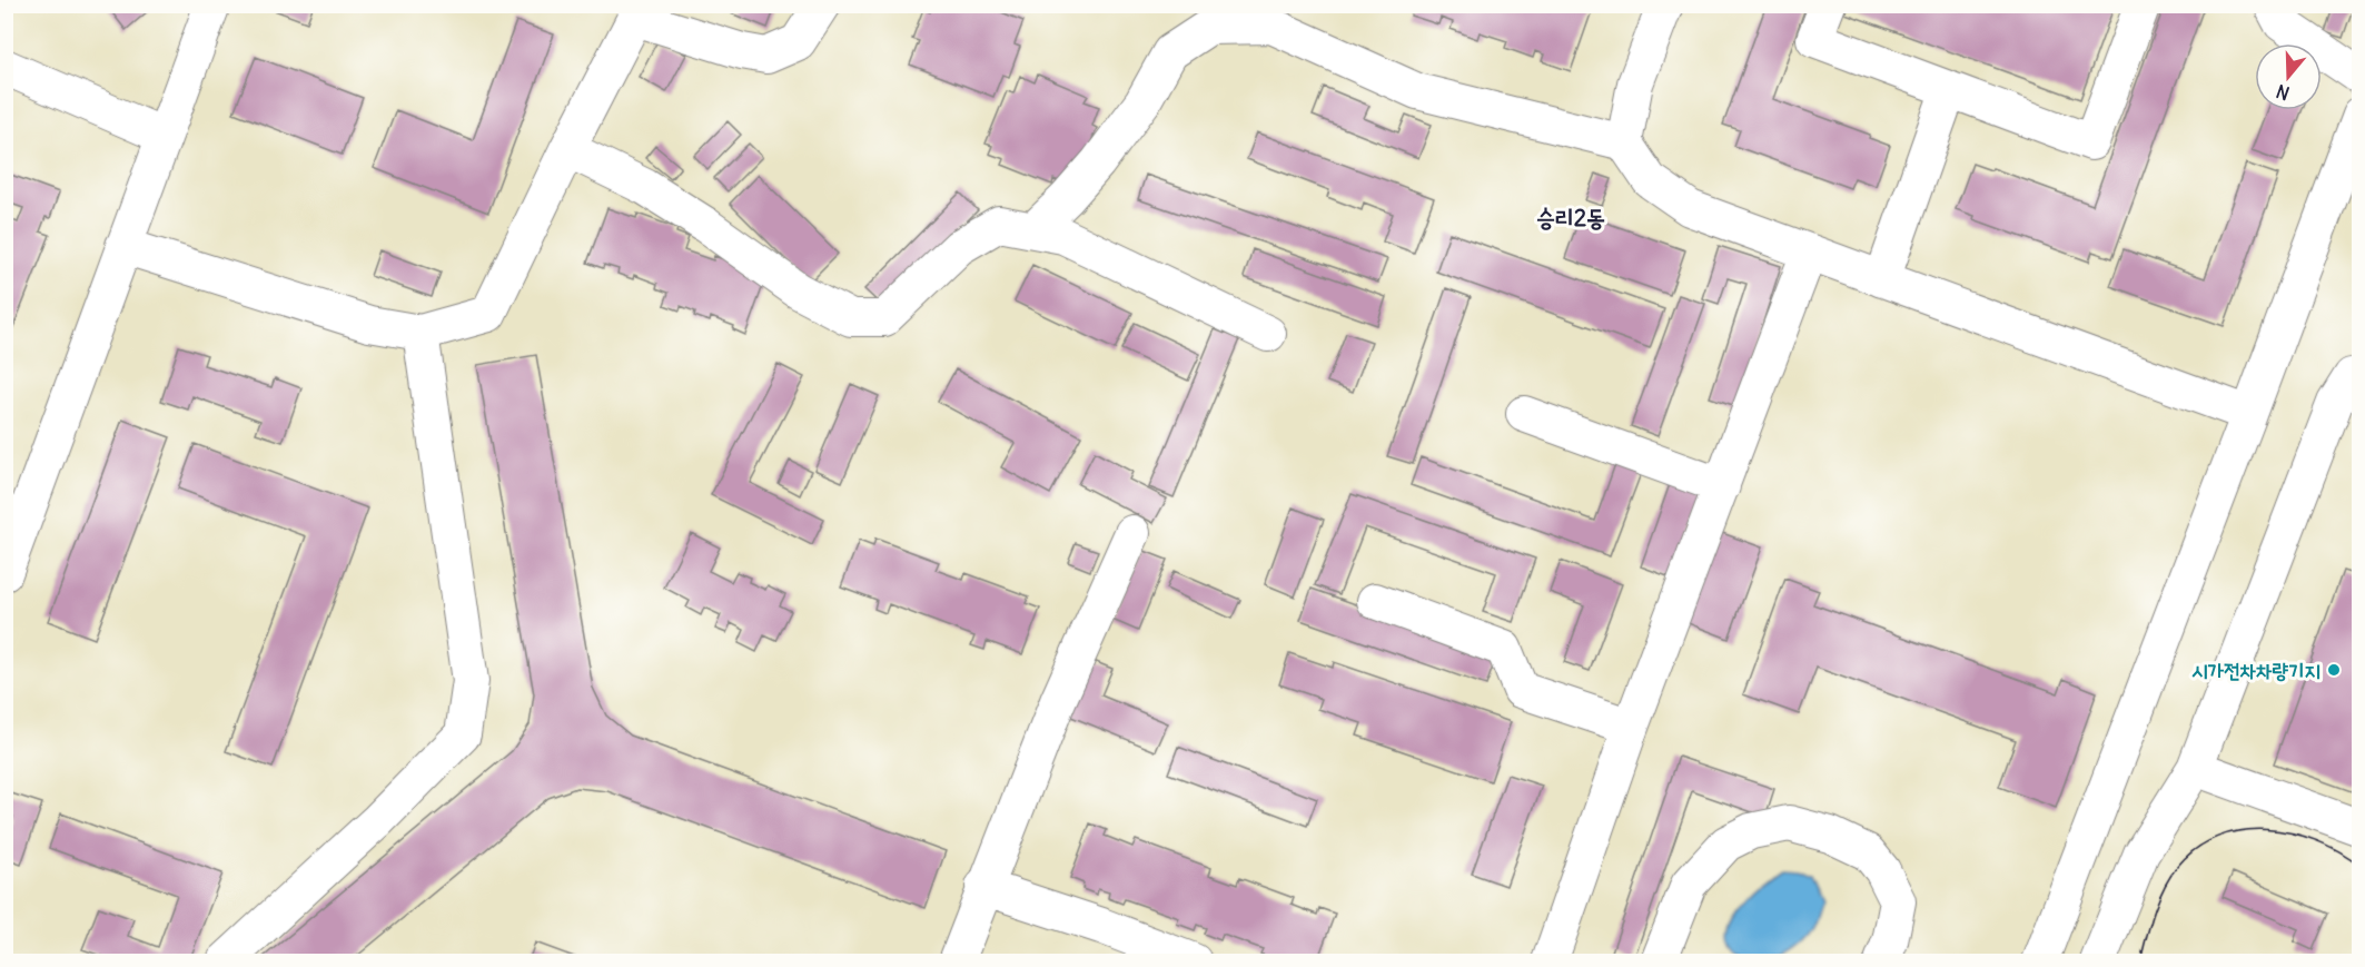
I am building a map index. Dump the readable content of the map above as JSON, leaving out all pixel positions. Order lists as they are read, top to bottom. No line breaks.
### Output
{"districts":["승리2동"],"places":["시가전차차량기지"],"north":"bottom"}
